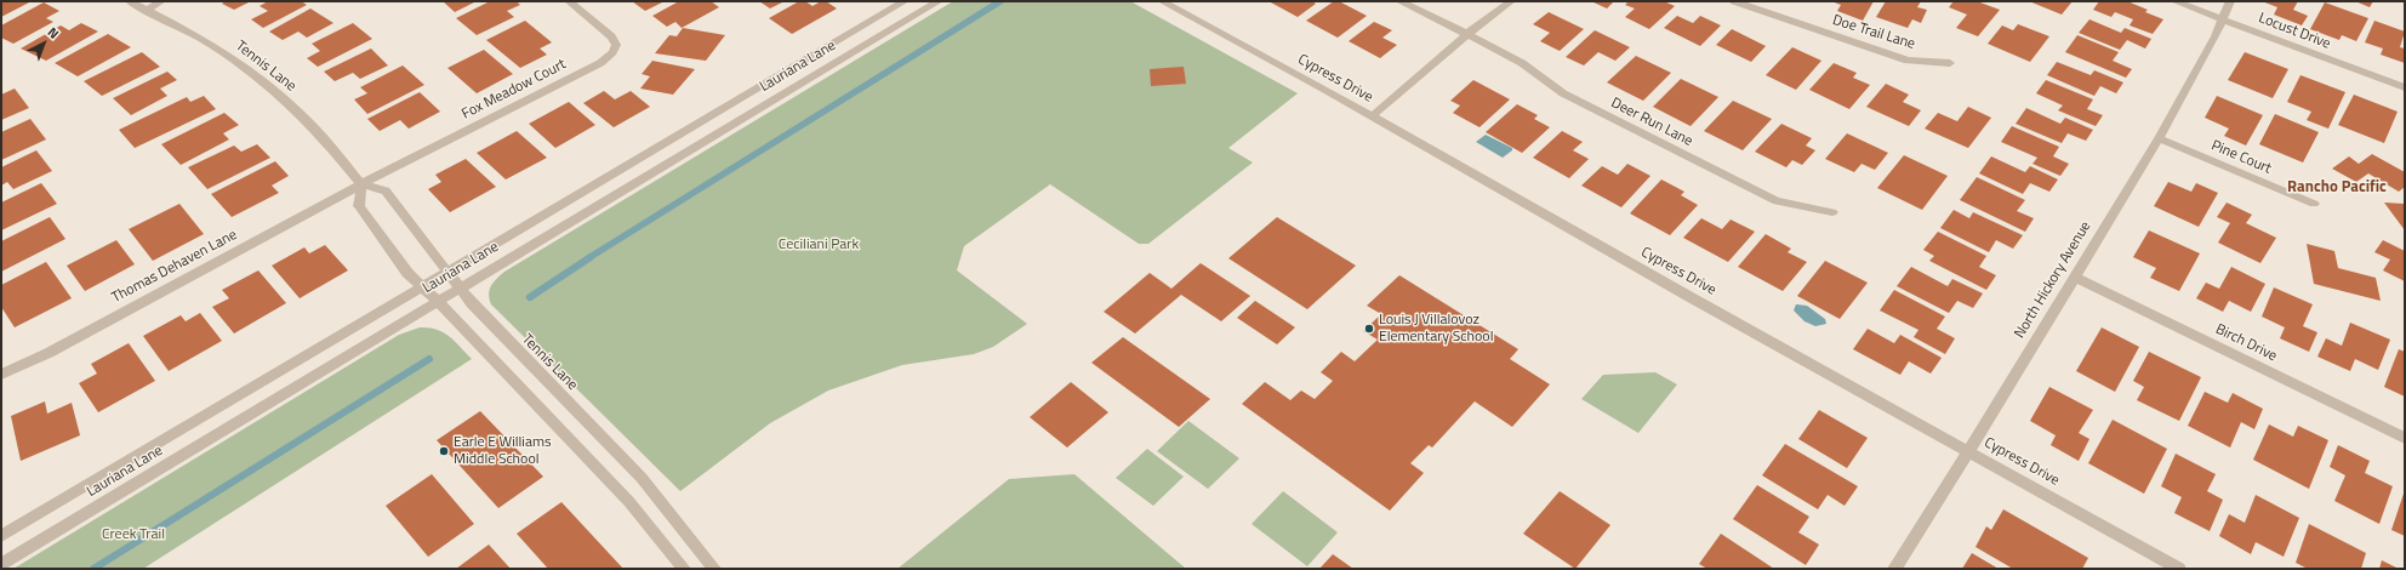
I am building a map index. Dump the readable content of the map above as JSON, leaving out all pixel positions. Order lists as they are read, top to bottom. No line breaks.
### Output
{"streets":{"street":["Locust Drive","Doe Trail Lane","Tennis Lane","Lauriana Lane","Cypress Drive","Fox Meadow Court","Deer Run Lane","Pine Court","Thomas Dehaven Lane","North Hickory Avenue","Birch Drive"]},"crossings":[["Locust Drive","North Hickory Avenue"],["Tennis Lane","Lauriana Lane"],["Tennis Lane","Fox Meadow Court"],["Tennis Lane","Thomas Dehaven Lane"],["Cypress Drive","North Hickory Avenue"],["Fox Meadow Court","Thomas Dehaven Lane"],["Pine Court","North Hickory Avenue"],["North Hickory Avenue","Birch Drive"]],"districts":["Rancho Pacific"],"parks":["Ceciliani Park","Creek Trail"],"places":["Louis J Villalovoz Elementary School","Earle E Williams Middle School"],"north":"top right"}
